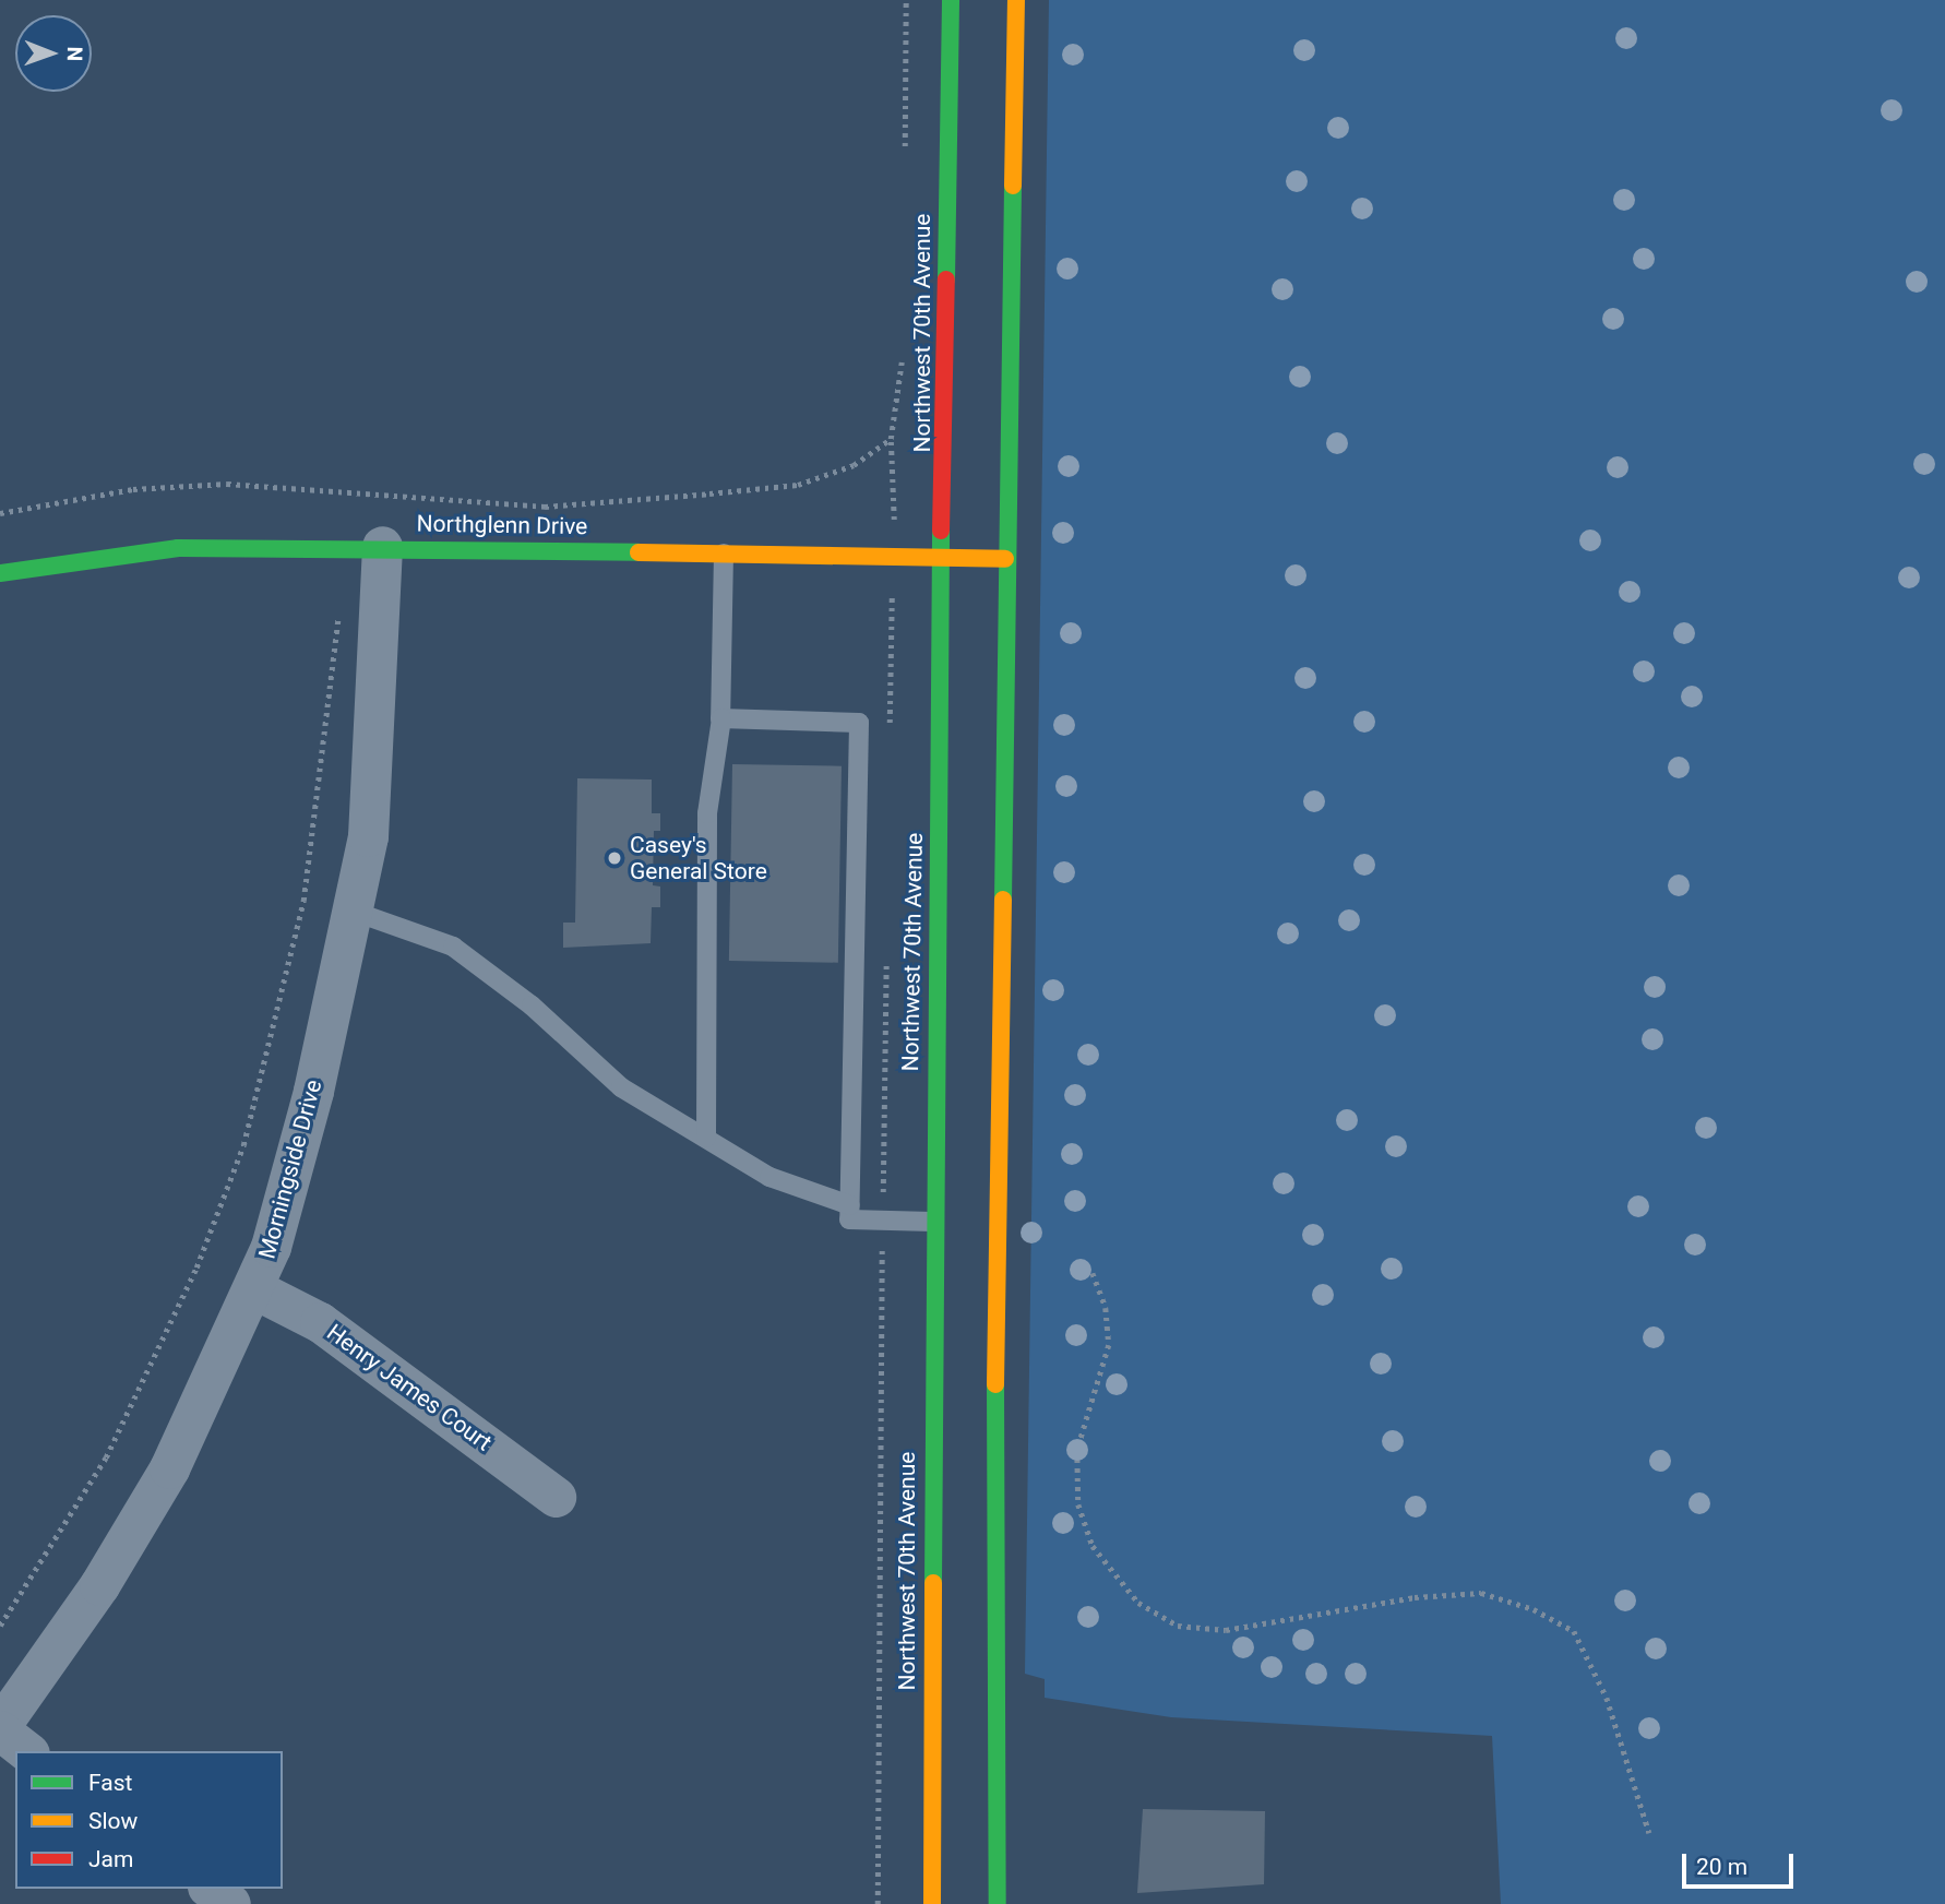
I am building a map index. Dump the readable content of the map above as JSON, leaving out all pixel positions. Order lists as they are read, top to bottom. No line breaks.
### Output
{"streets":{"main road":["Northwest 70th Avenue","Northglenn Drive"],"street":["Morningside Drive","Henry James Court"]},"crossings":[["Northwest 70th Avenue","Northglenn Drive"],["Northglenn Drive","Morningside Drive"],["Morningside Drive","Henry James Court"]],"places":["Casey's General Store"],"legend":["Fast","Slow","Jam"],"scale_bar":"20 m","north":"right"}
